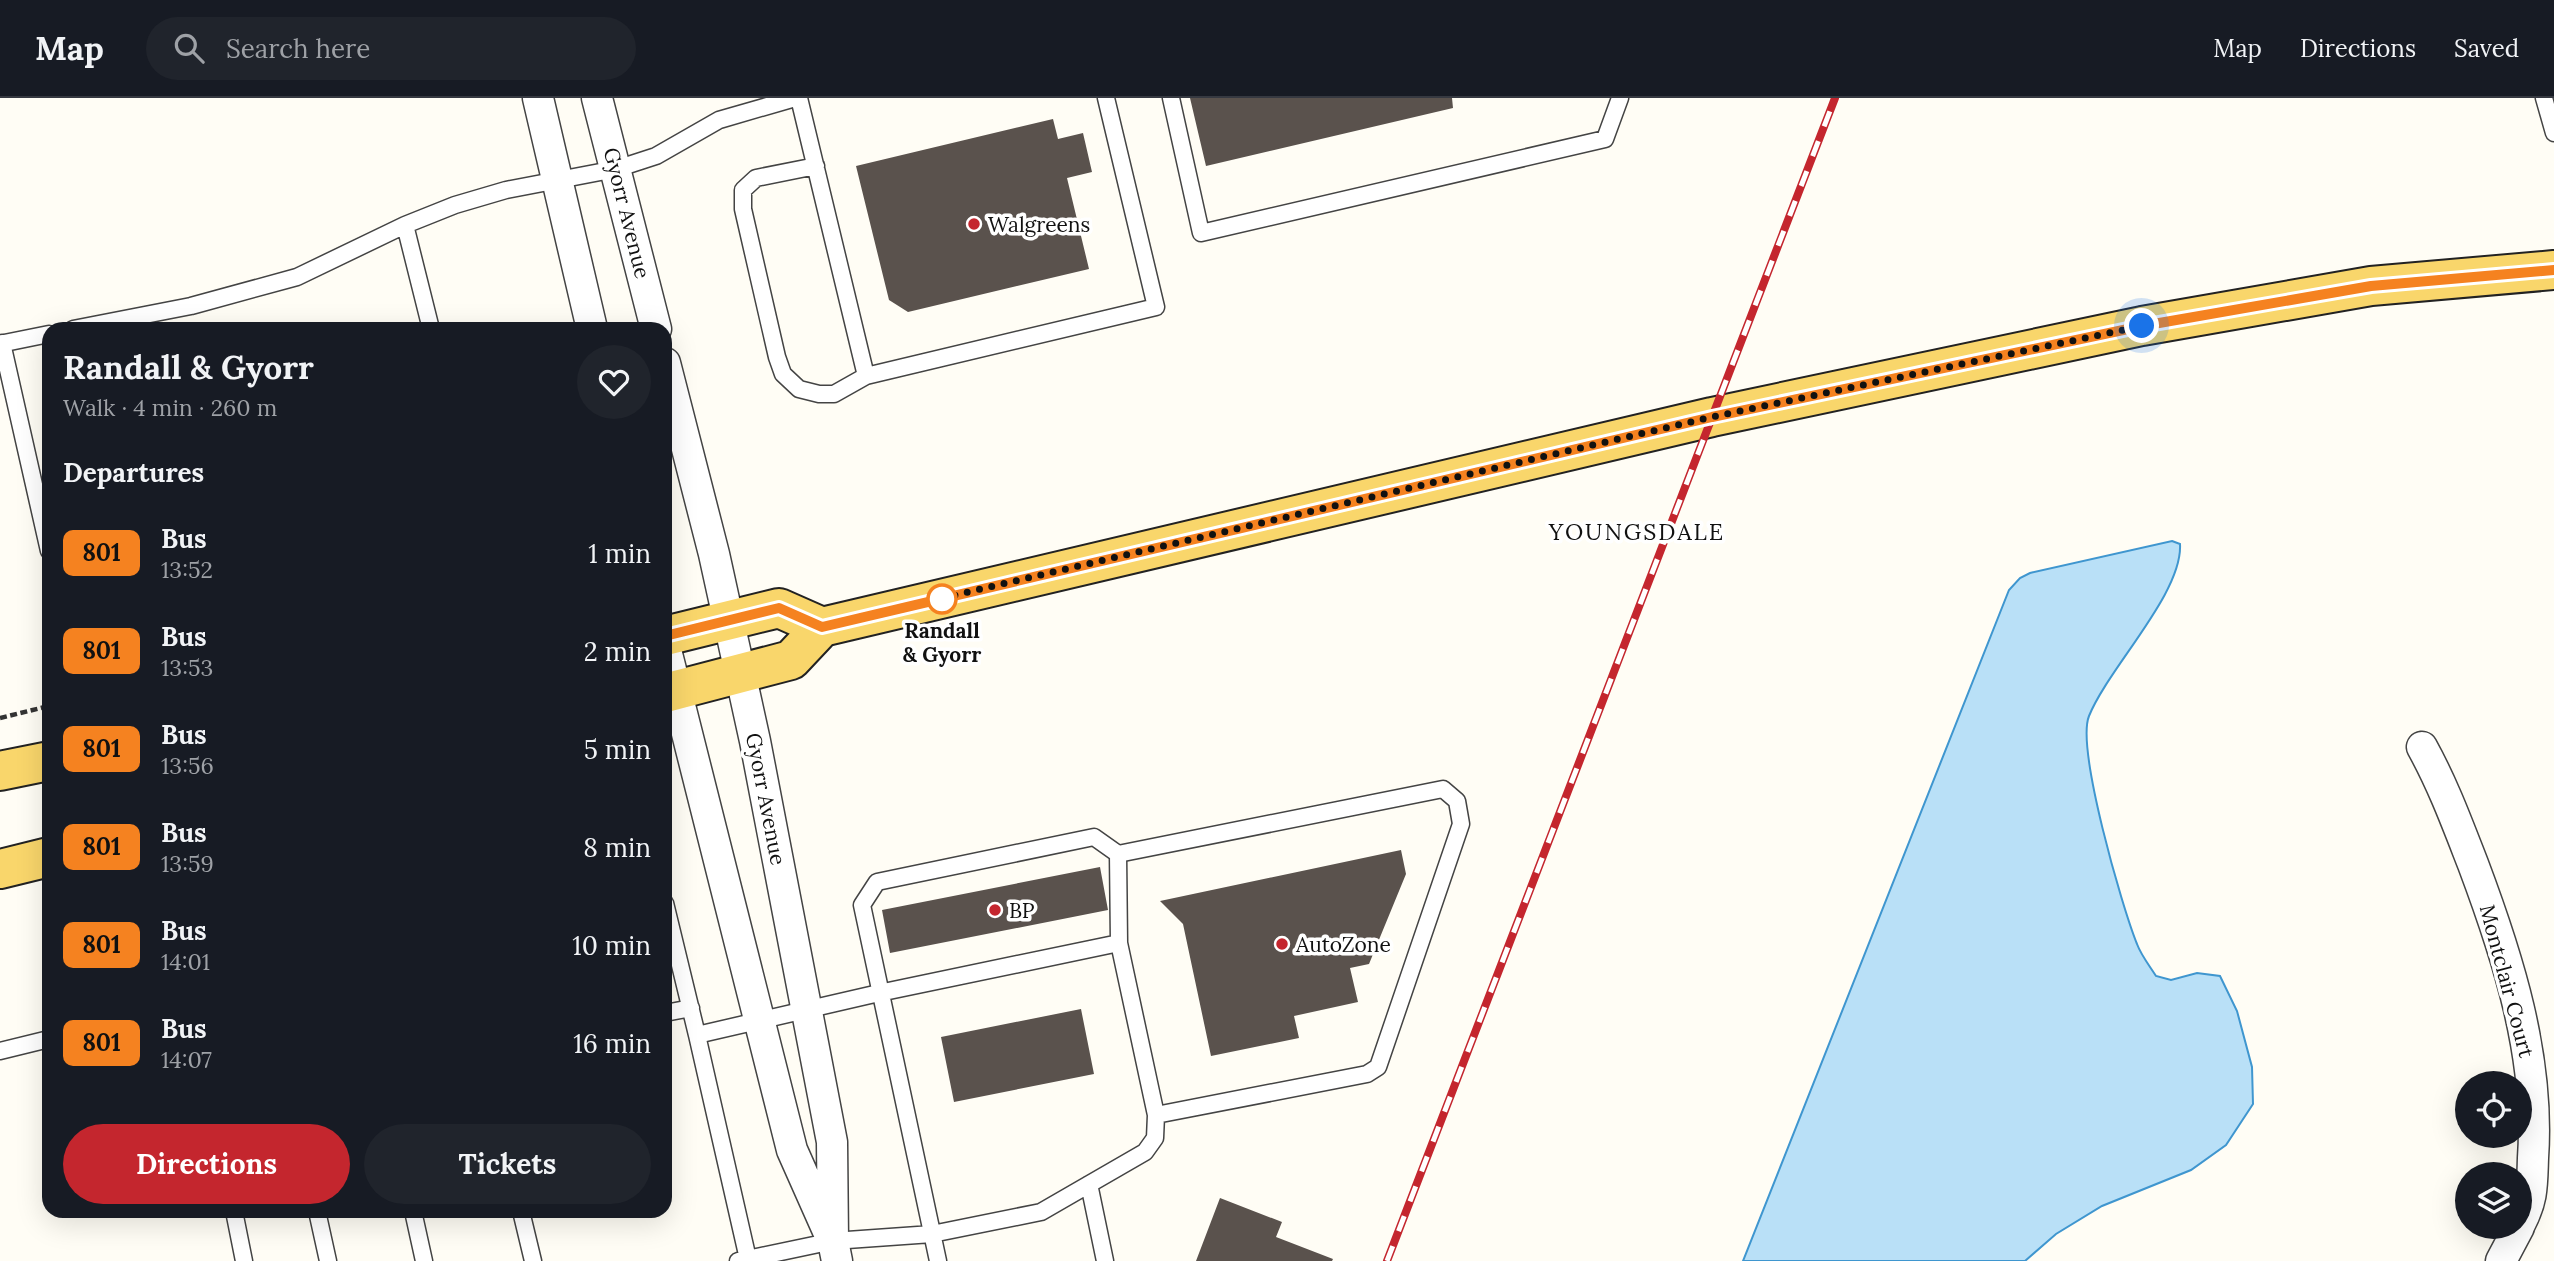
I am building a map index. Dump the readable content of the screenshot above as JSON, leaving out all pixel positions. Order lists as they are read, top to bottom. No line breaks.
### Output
{"streets":{"street":["Gyorr Avenue","Montclair Court"]},"districts":["YOUNGSDALE"],"places":["Walgreens","Randall & Gyorr","BP","AutoZone"],"lines":["bus line 801"],"page":{"header":"Map","search":"Search here","nav":["Map","Directions","Saved"],"heading":[["Randall & Gyorr","Walk · 4 min · 260 m"],"Departures"],"list":[{"mark":"801","name":"Bus","note":"13:52","value":"1 min"},{"mark":"801","name":"Bus","note":"13:53","value":"2 min"},{"mark":"801","name":"Bus","note":"13:56","value":"5 min"},{"mark":"801","name":"Bus","note":"13:59","value":"8 min"},{"mark":"801","name":"Bus","note":"14:01","value":"10 min"},{"mark":"801","name":"Bus","note":"14:07","value":"16 min"}],"buttons":["Directions","Tickets"]}}
